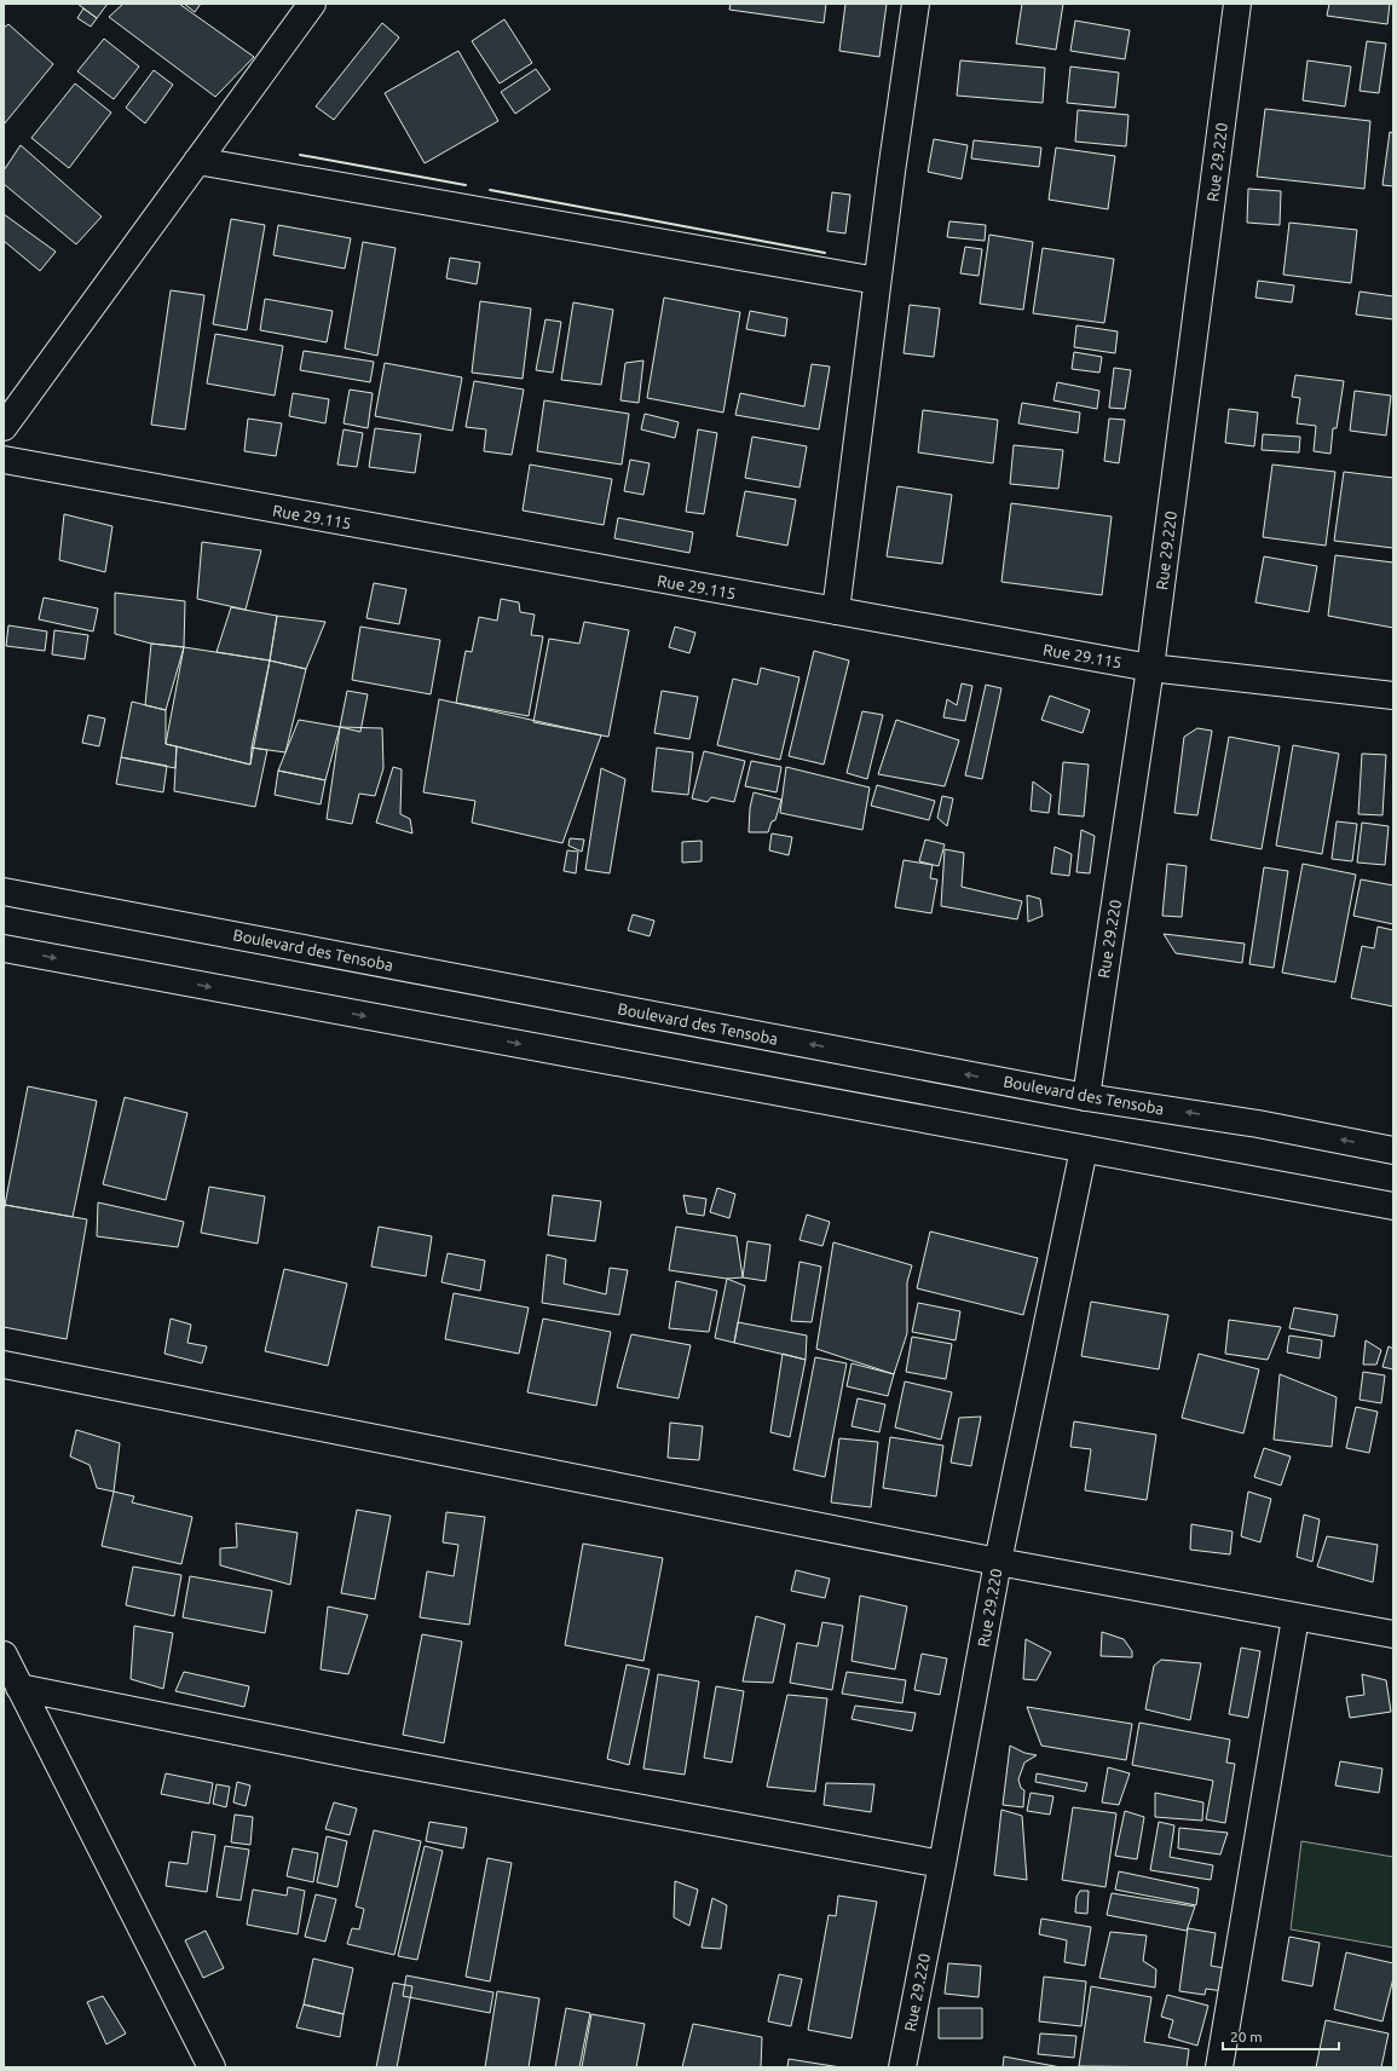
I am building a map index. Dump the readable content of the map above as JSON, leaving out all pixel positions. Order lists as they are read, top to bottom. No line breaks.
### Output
{"streets":{"street":["Rue 29.220","Rue 29.115","Boulevard des Tensoba"]},"crossings":[["Rue 29.220","Rue 29.115"],["Rue 29.220","Boulevard des Tensoba"]],"scale_bar":"20 m"}
